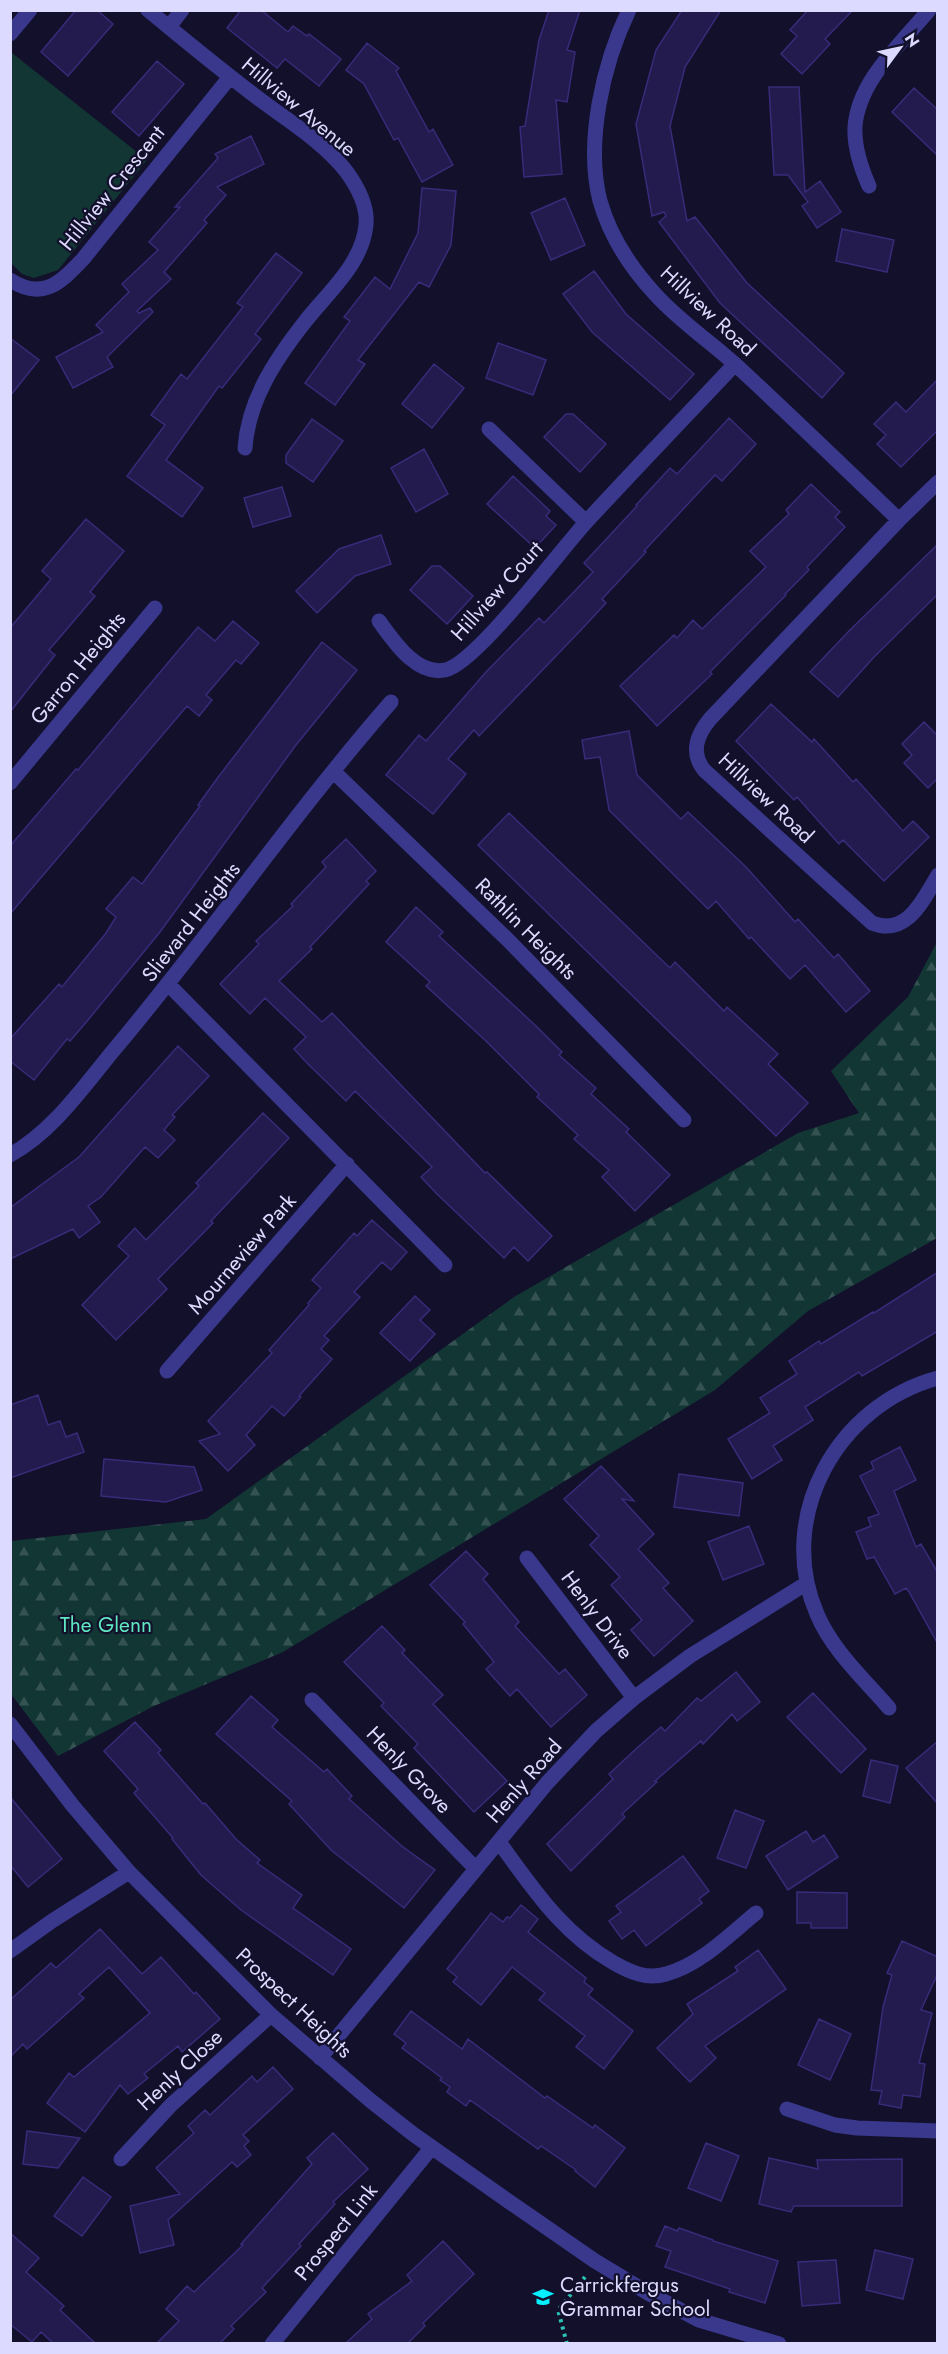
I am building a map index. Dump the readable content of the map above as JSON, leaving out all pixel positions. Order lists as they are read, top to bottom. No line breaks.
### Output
{"streets":{"street":["Hillview Avenue","Hillview Crescent","Hillview Road","Hillview Court","Garron Heights","Slievard Heights","Rathlin Heights","Mourneview Park","Henly Drive","Henly Grove","Henly Road","Prospect Heights","Henly Close","Prospect Link"]},"crossings":[["Hillview Avenue","Hillview Crescent"],["Hillview Road","Hillview Court"],["Slievard Heights","Rathlin Heights"],["Henly Drive","Henly Road"],["Henly Grove","Henly Road"],["Henly Road","Prospect Heights"],["Prospect Heights","Henly Close"],["Prospect Heights","Prospect Link"]],"parks":["The Glenn"],"places":{"school or university":["Carrickfergus Grammar School"]},"north":"top right"}
